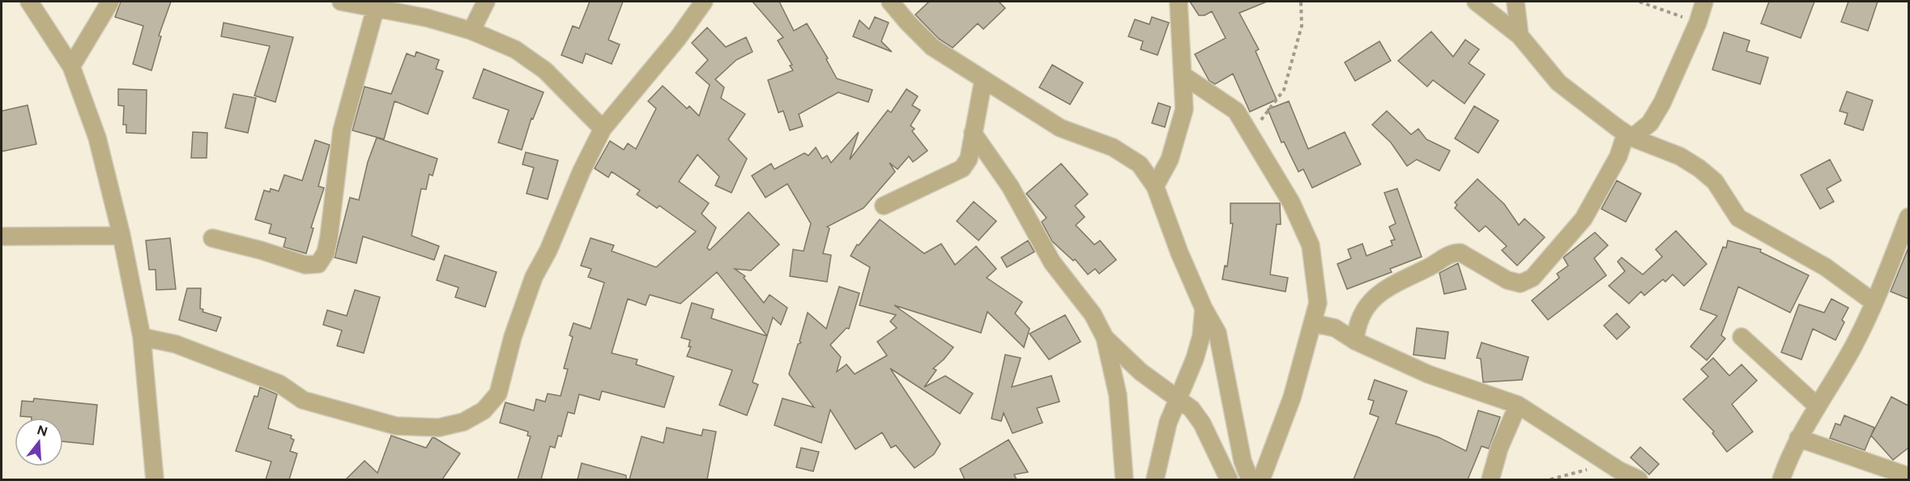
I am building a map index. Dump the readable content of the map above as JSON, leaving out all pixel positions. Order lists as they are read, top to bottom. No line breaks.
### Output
{"north":"top"}
